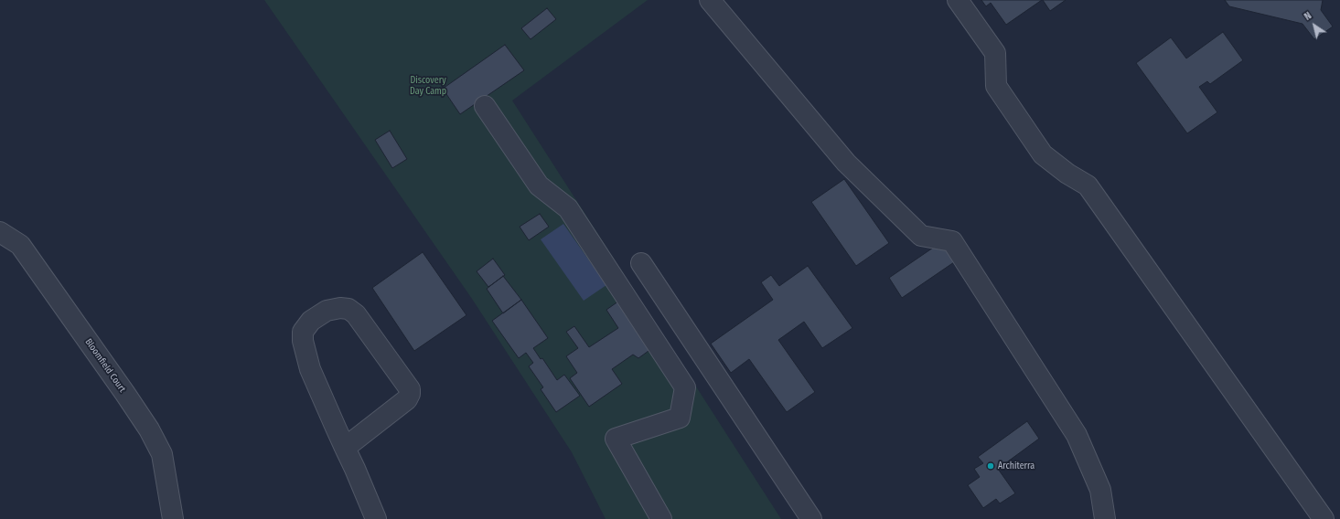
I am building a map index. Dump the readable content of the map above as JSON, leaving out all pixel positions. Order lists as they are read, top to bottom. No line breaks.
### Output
{"streets":{"street":["Bloomfield Court"]},"parks":["Discovery Day Camp"],"places":["Architerra"],"north":"top left"}
